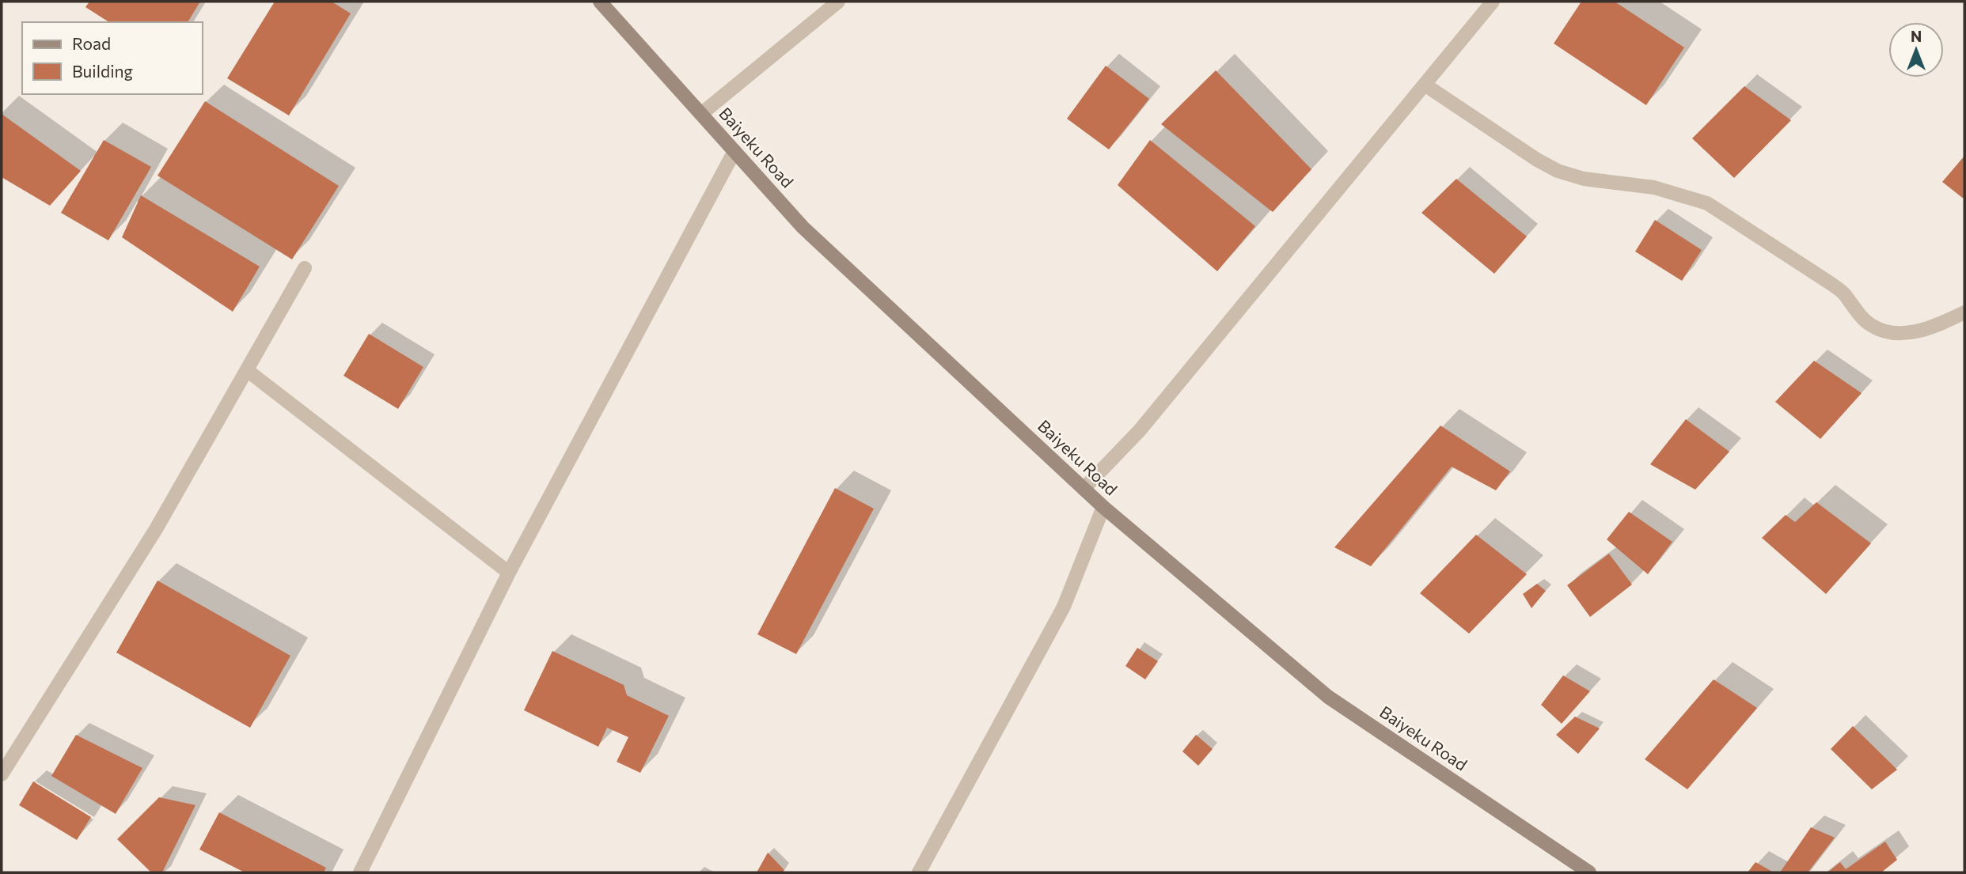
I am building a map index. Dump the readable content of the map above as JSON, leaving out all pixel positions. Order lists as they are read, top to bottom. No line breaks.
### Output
{"streets":{"main road":["Baiyeku Road"]},"legend":["Road","Building"],"north":"top"}
